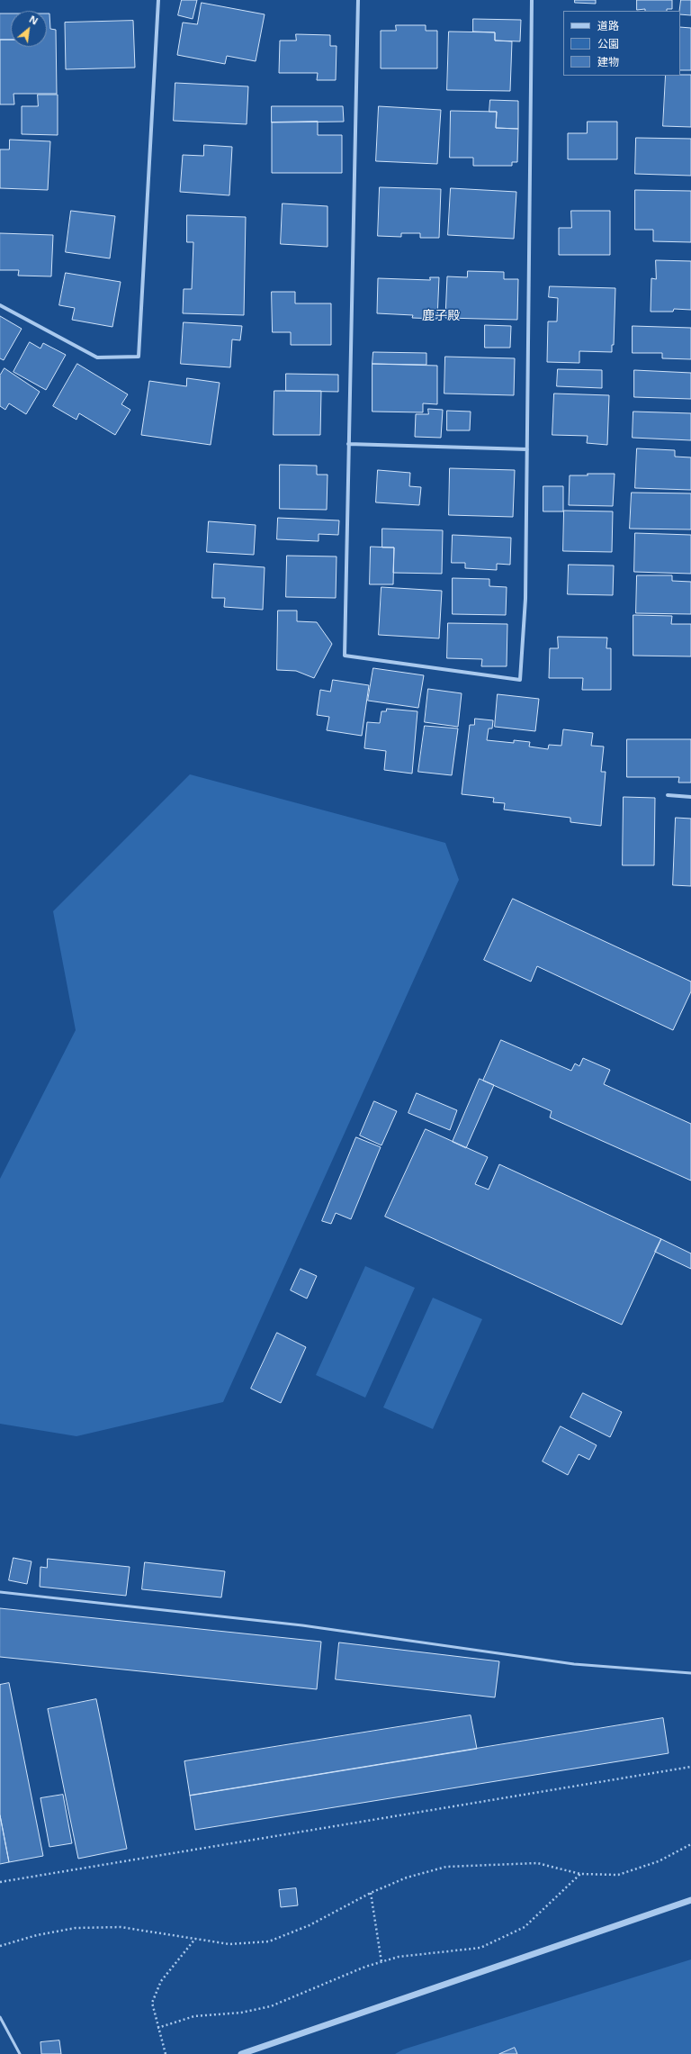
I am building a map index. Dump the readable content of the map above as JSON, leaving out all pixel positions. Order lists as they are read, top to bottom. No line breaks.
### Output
{"districts":["鹿子殿"],"legend":["道路","公園","建物"],"north":"top right"}
